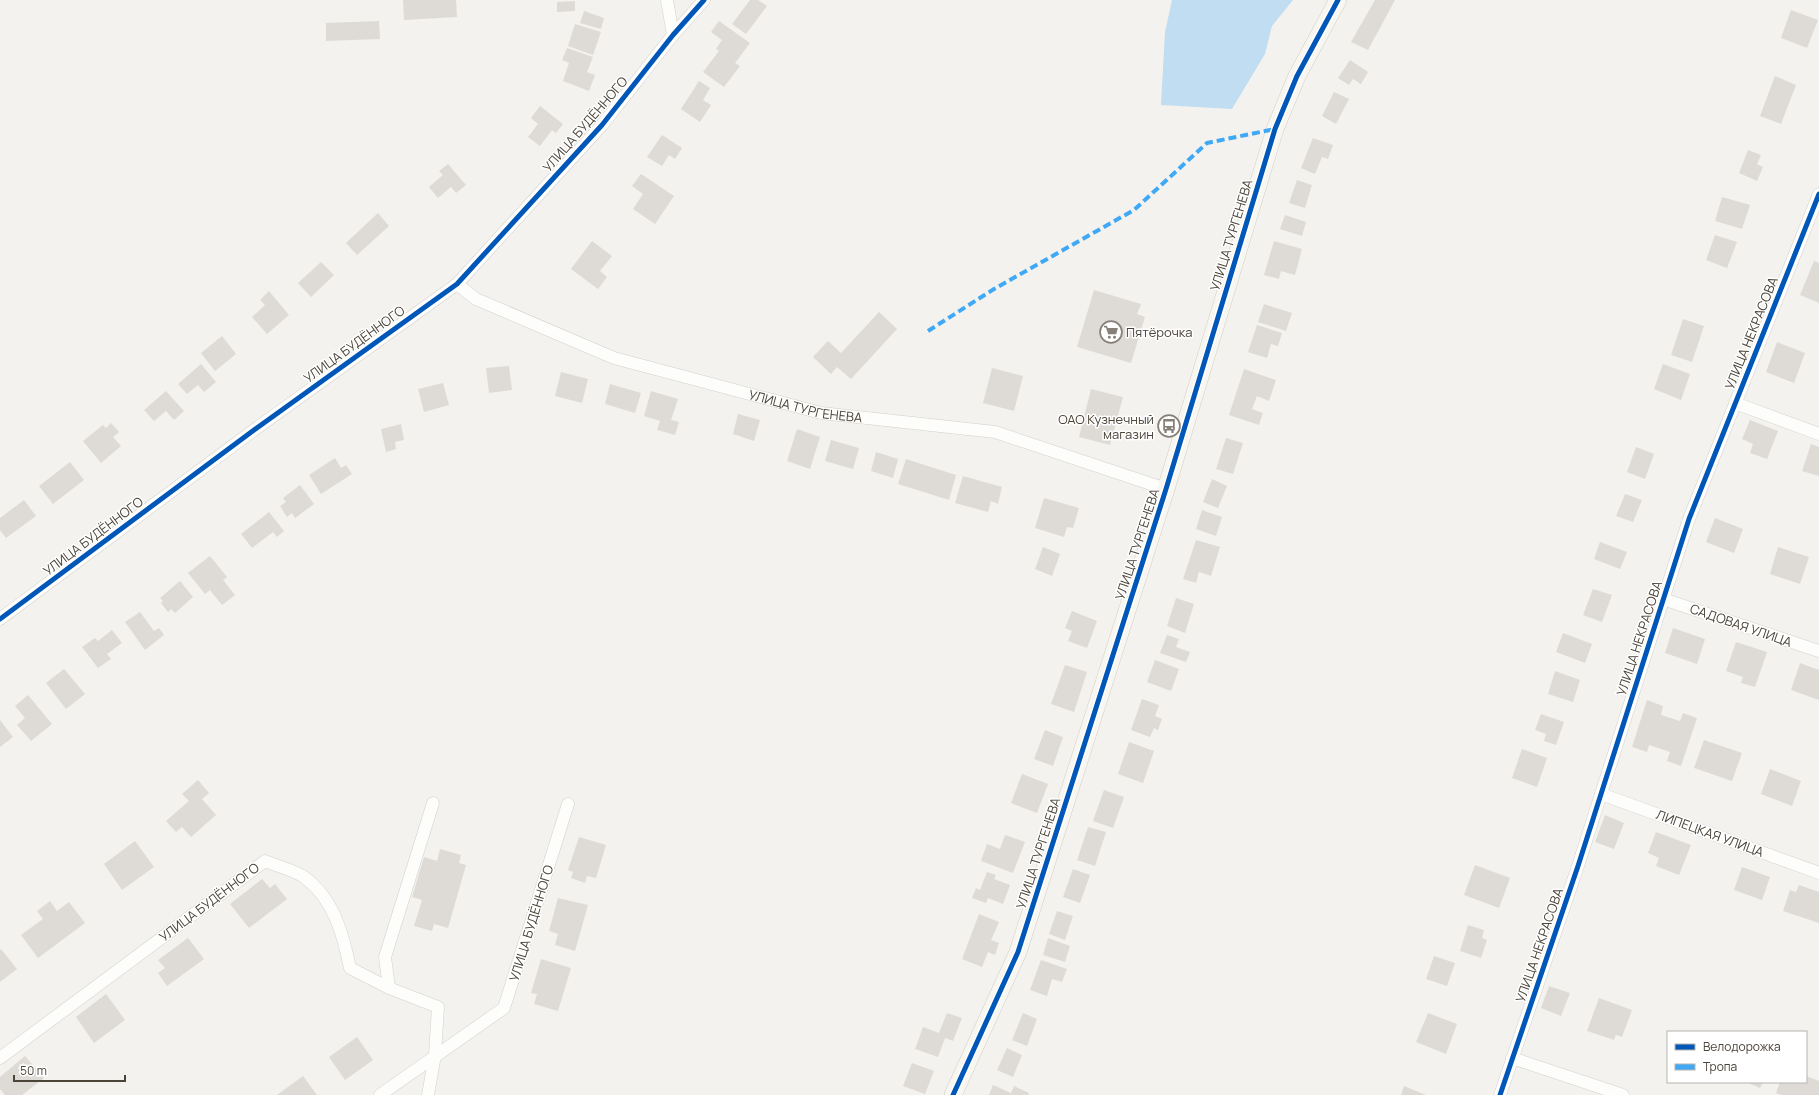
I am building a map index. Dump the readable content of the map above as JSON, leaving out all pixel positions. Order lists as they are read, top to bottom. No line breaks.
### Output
{"streets":{"street":["УЛИЦА БУДЁННОГО","УЛИЦА ТУРГЕНЕВА","УЛИЦА НЕКРАСОВА","САДОВАЯ УЛИЦА","ЛИПЕЦКАЯ УЛИЦА"]},"crossings":[["УЛИЦА БУДЁННОГО","УЛИЦА ТУРГЕНЕВА"],["УЛИЦА НЕКРАСОВА","САДОВАЯ УЛИЦА"],["УЛИЦА НЕКРАСОВА","ЛИПЕЦКАЯ УЛИЦА"]],"places":{"supermarket":["Пятёрочка"],"bus stop":["ОАО Кузнечный магазин"]},"legend":["Велодорожка","Тропа"],"scale_bar":"50 m"}
